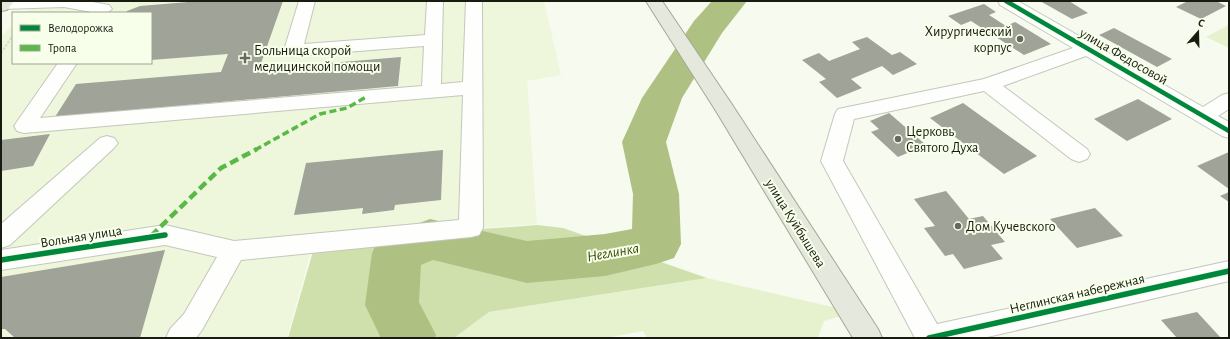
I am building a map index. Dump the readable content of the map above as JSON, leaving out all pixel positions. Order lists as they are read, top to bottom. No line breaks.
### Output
{"streets":{"main road":["улица Куйбышева"],"street":["улица Федосовой","Вольная улица","Неглинская набережная"]},"water":["Неглинка"],"places":{"other":["Хирургический корпус","Церковь Святого Духа","Дом Кучевского"],"health":["Больница скорой медицинской помощи"]},"legend":["Велодорожка","Тропа"],"north":"top"}
